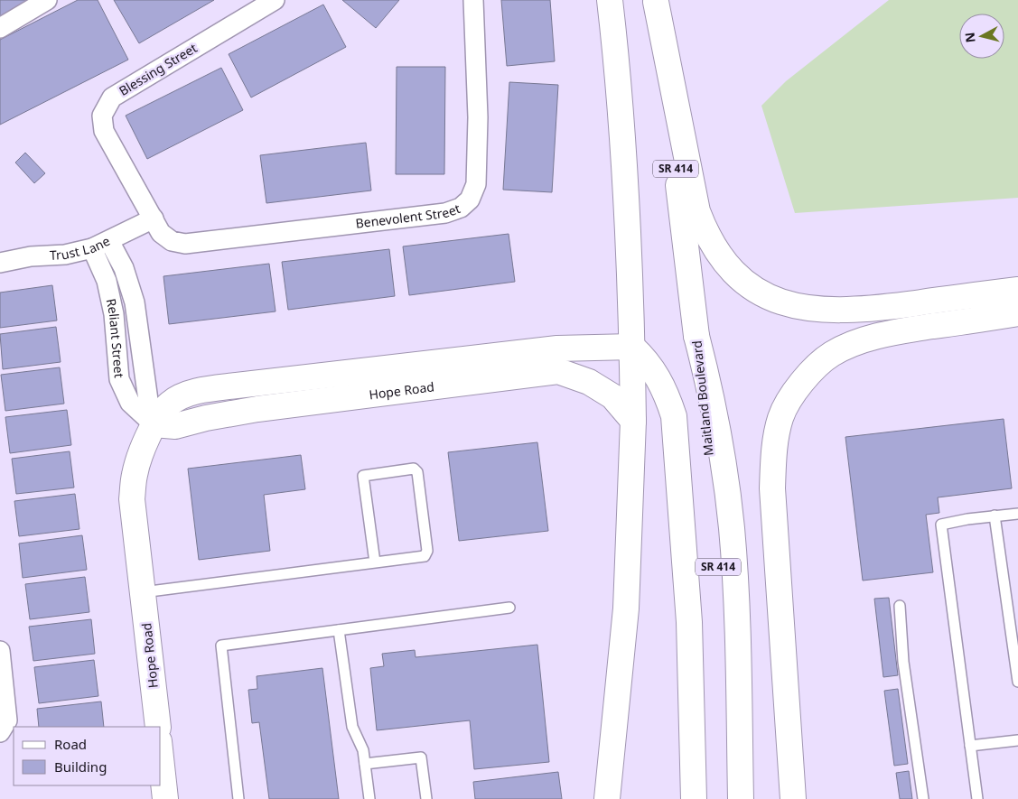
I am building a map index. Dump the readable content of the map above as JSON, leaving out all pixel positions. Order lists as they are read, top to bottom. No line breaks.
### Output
{"streets":{"main road":["SR 414","Hope Road","Maitland Boulevard"],"street":["Blessing Street","Benevolent Street","Trust Lane","Reliant Street"]},"crossings":[["Blessing Street","Benevolent Street"],["Blessing Street","Trust Lane"],["Benevolent Street","Trust Lane"],["Trust Lane","Reliant Street"],["Reliant Street","Hope Road"]],"legend":["Road","Building"],"north":"left"}
